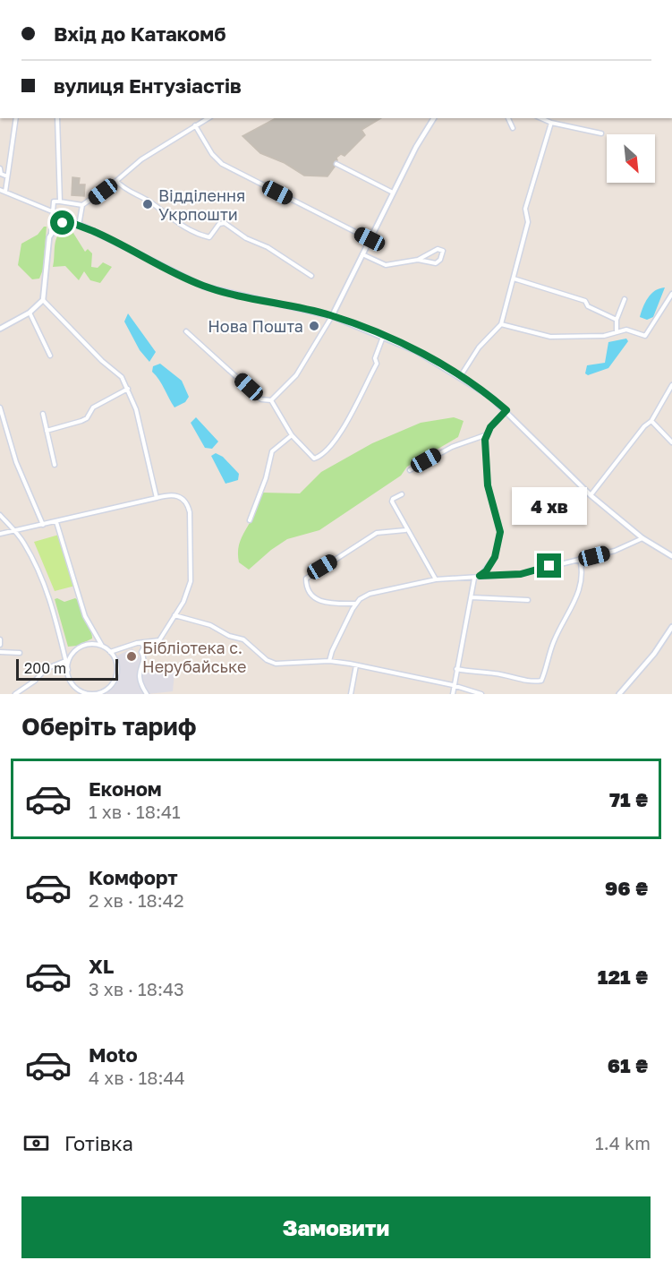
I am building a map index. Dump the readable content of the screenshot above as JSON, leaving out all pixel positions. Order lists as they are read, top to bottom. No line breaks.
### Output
{"places":["Відділення Укрпошти","Нова Пошта","Бібліотека с. Нерубайське"],"scale_bar":"200 m","north":"bottom right","page":{"banner":["Вхід до Катакомб","вулиця Ентузіастів"],"bubble":"4 хв","scale":"200 m","heading":"Оберіть тариф","list":[{"name":"Економ","note":"1 хв · 18:41","value":"71 ₴"},{"name":"Комфорт","note":"2 хв · 18:42","value":"96 ₴"},{"name":"XL","note":"3 хв · 18:43","value":"121 ₴"},{"name":"Moto","note":"4 хв · 18:44","value":"61 ₴"}],"pay":["Готівка","1.4 km"],"buttons":"Замовити"}}
